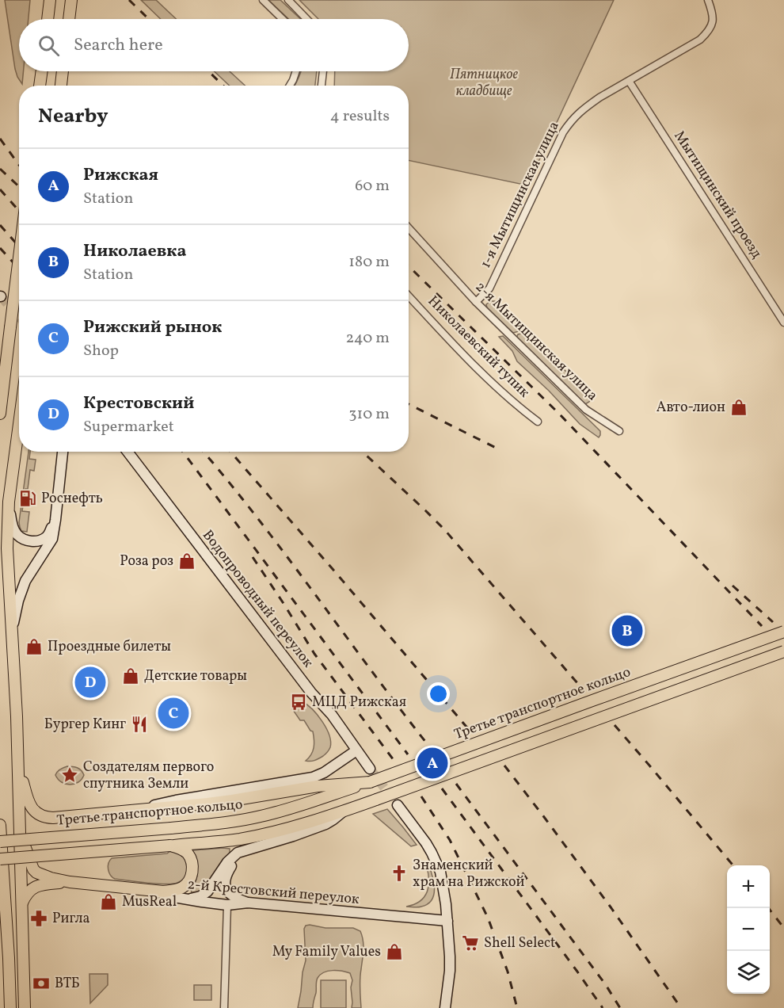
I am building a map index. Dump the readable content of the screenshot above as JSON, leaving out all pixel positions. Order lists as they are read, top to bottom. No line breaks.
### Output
{"streets":{"main road":["Водопроводный переулок","Третье транспортное кольцо","2-й Крестовский переулок"],"street":["1-я Мытищинская улица","Мытищинский проезд","2-я Мытищинская улица","Николаевский тупик"]},"crossings":[["1-я Мытищинская улица","Мытищинский проезд"],["1-я Мытищинская улица","2-я Мытищинская улица"]],"parks":["Пятницкое кладбище"],"places":{"shop":["Авто-лион","Роза роз","Проездные билеты","Детские товары","MusReal","My Family Values"],"fuel station":["Роснефть"],"bus stop":["МЦД Рижская"],"restaurant":["Бургер Кинг"],"place":["Создателям первого спутника Земли"],"church":["Знаменский храм на Рижской"],"pharmacy":["Ригла"],"supermarket":["Shell Select"],"bank":["ВТБ"]},"page":{"search":"Search here","heading":["Nearby","4 results"],"list":[{"mark":"A","name":"Рижская","note":"Station","value":"60 m"},{"mark":"B","name":"Николаевка","note":"Station","value":"180 m"},{"mark":"C","name":"Рижский рынок","note":"Shop","value":"240 m"},{"mark":"D","name":"Крестовский","note":"Supermarket","value":"310 m"}],"pins":["B","D","C","A"],"map_buttons":["+","−"]}}
